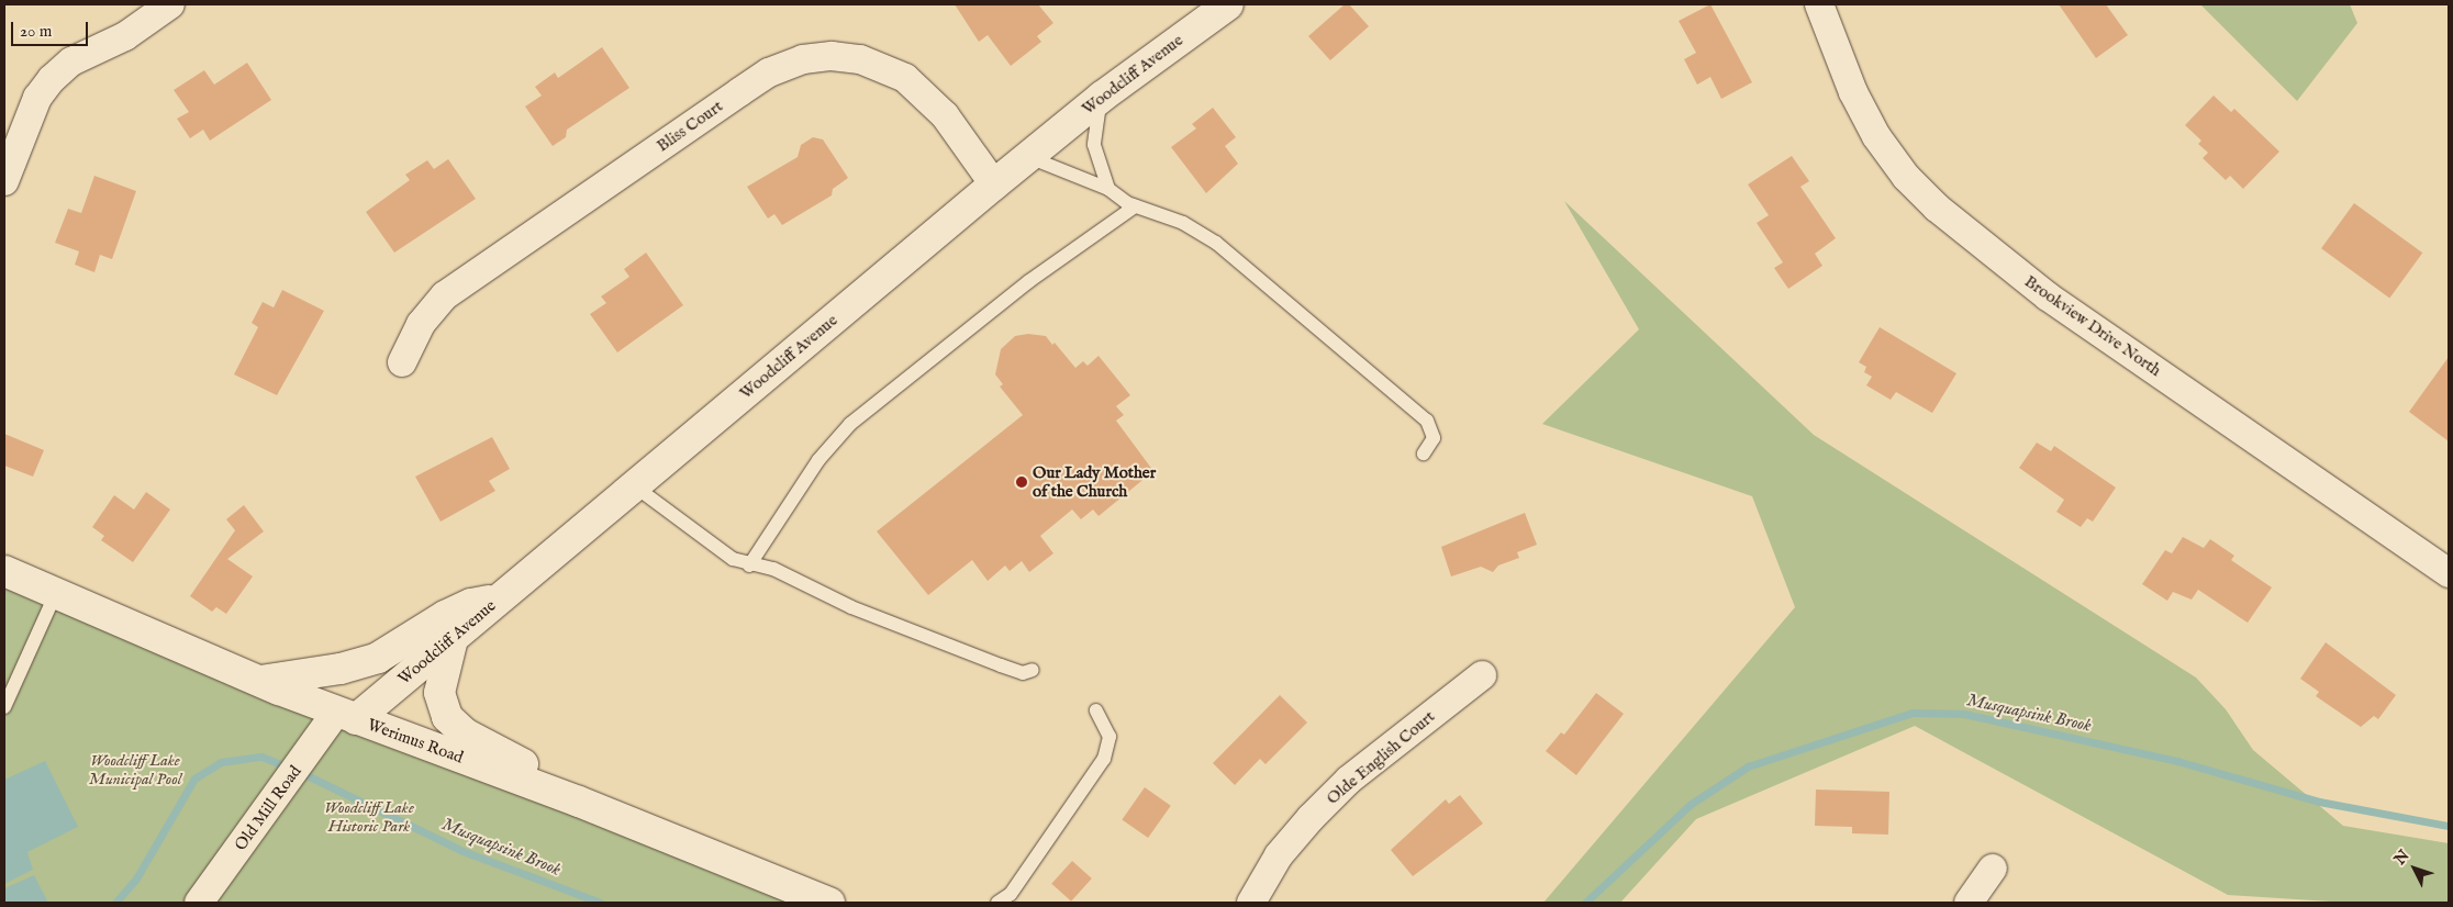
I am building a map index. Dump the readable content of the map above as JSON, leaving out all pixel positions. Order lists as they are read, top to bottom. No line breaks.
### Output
{"streets":{"main road":["Woodcliff Avenue","Werimus Road"],"street":["Bliss Court","Brookview Drive North","Olde English Court","Old Mill Road"]},"crossings":[["Woodcliff Avenue","Bliss Court"],["Woodcliff Avenue","Werimus Road"],["Woodcliff Avenue","Old Mill Road"],["Werimus Road","Old Mill Road"]],"water":["Musquapsink Brook"],"parks":["Woodcliff Lake Municipal Pool","Woodcliff Lake Historic Park"],"places":["Our Lady Mother of the Church"],"scale_bar":"20 m","north":"top left"}
